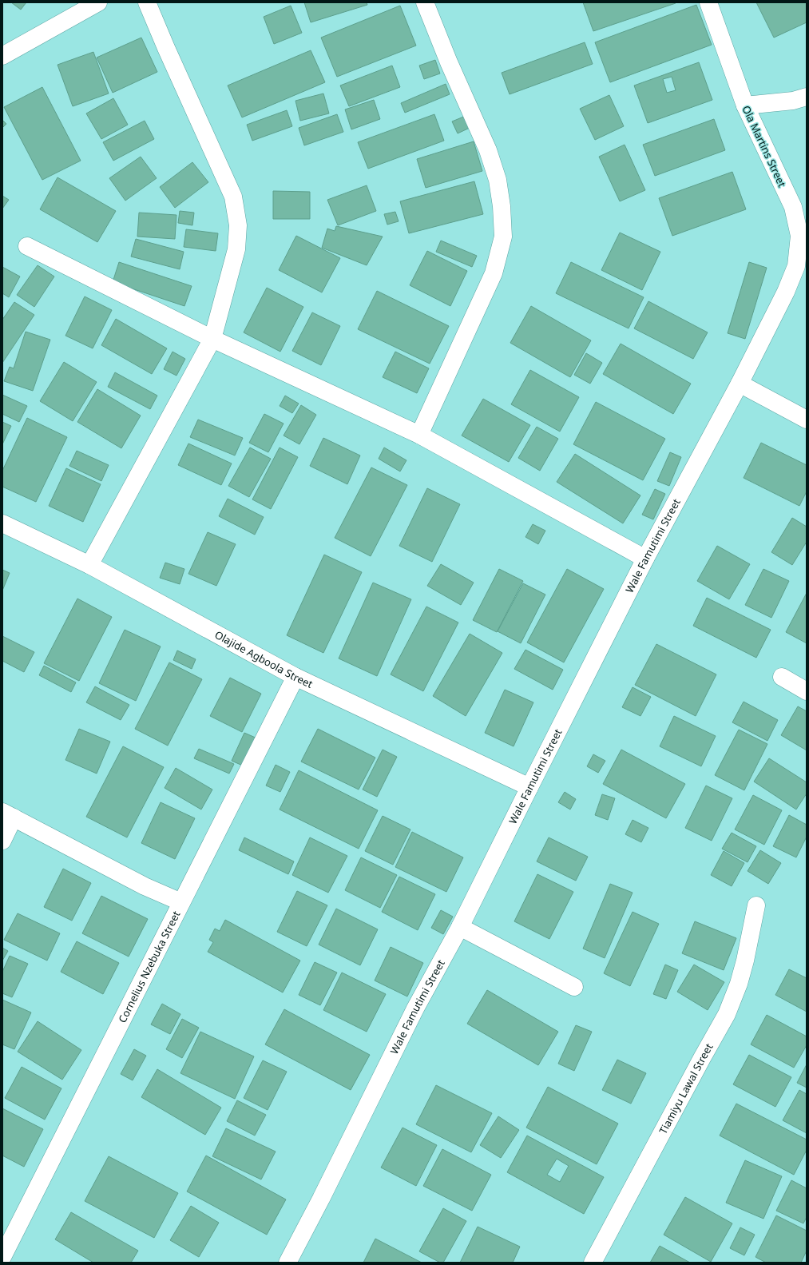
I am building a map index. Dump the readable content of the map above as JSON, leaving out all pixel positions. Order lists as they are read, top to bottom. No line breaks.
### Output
{"streets":{"street":["Ola Martins Street","Wale Famutimi Street","Olajide Agboola Street","Cornelius Nzebuka Street","Tiamiyu Lawal Street"]},"crossings":[["Ola Martins Street","Wale Famutimi Street"],["Wale Famutimi Street","Olajide Agboola Street"],["Olajide Agboola Street","Cornelius Nzebuka Street"]]}
